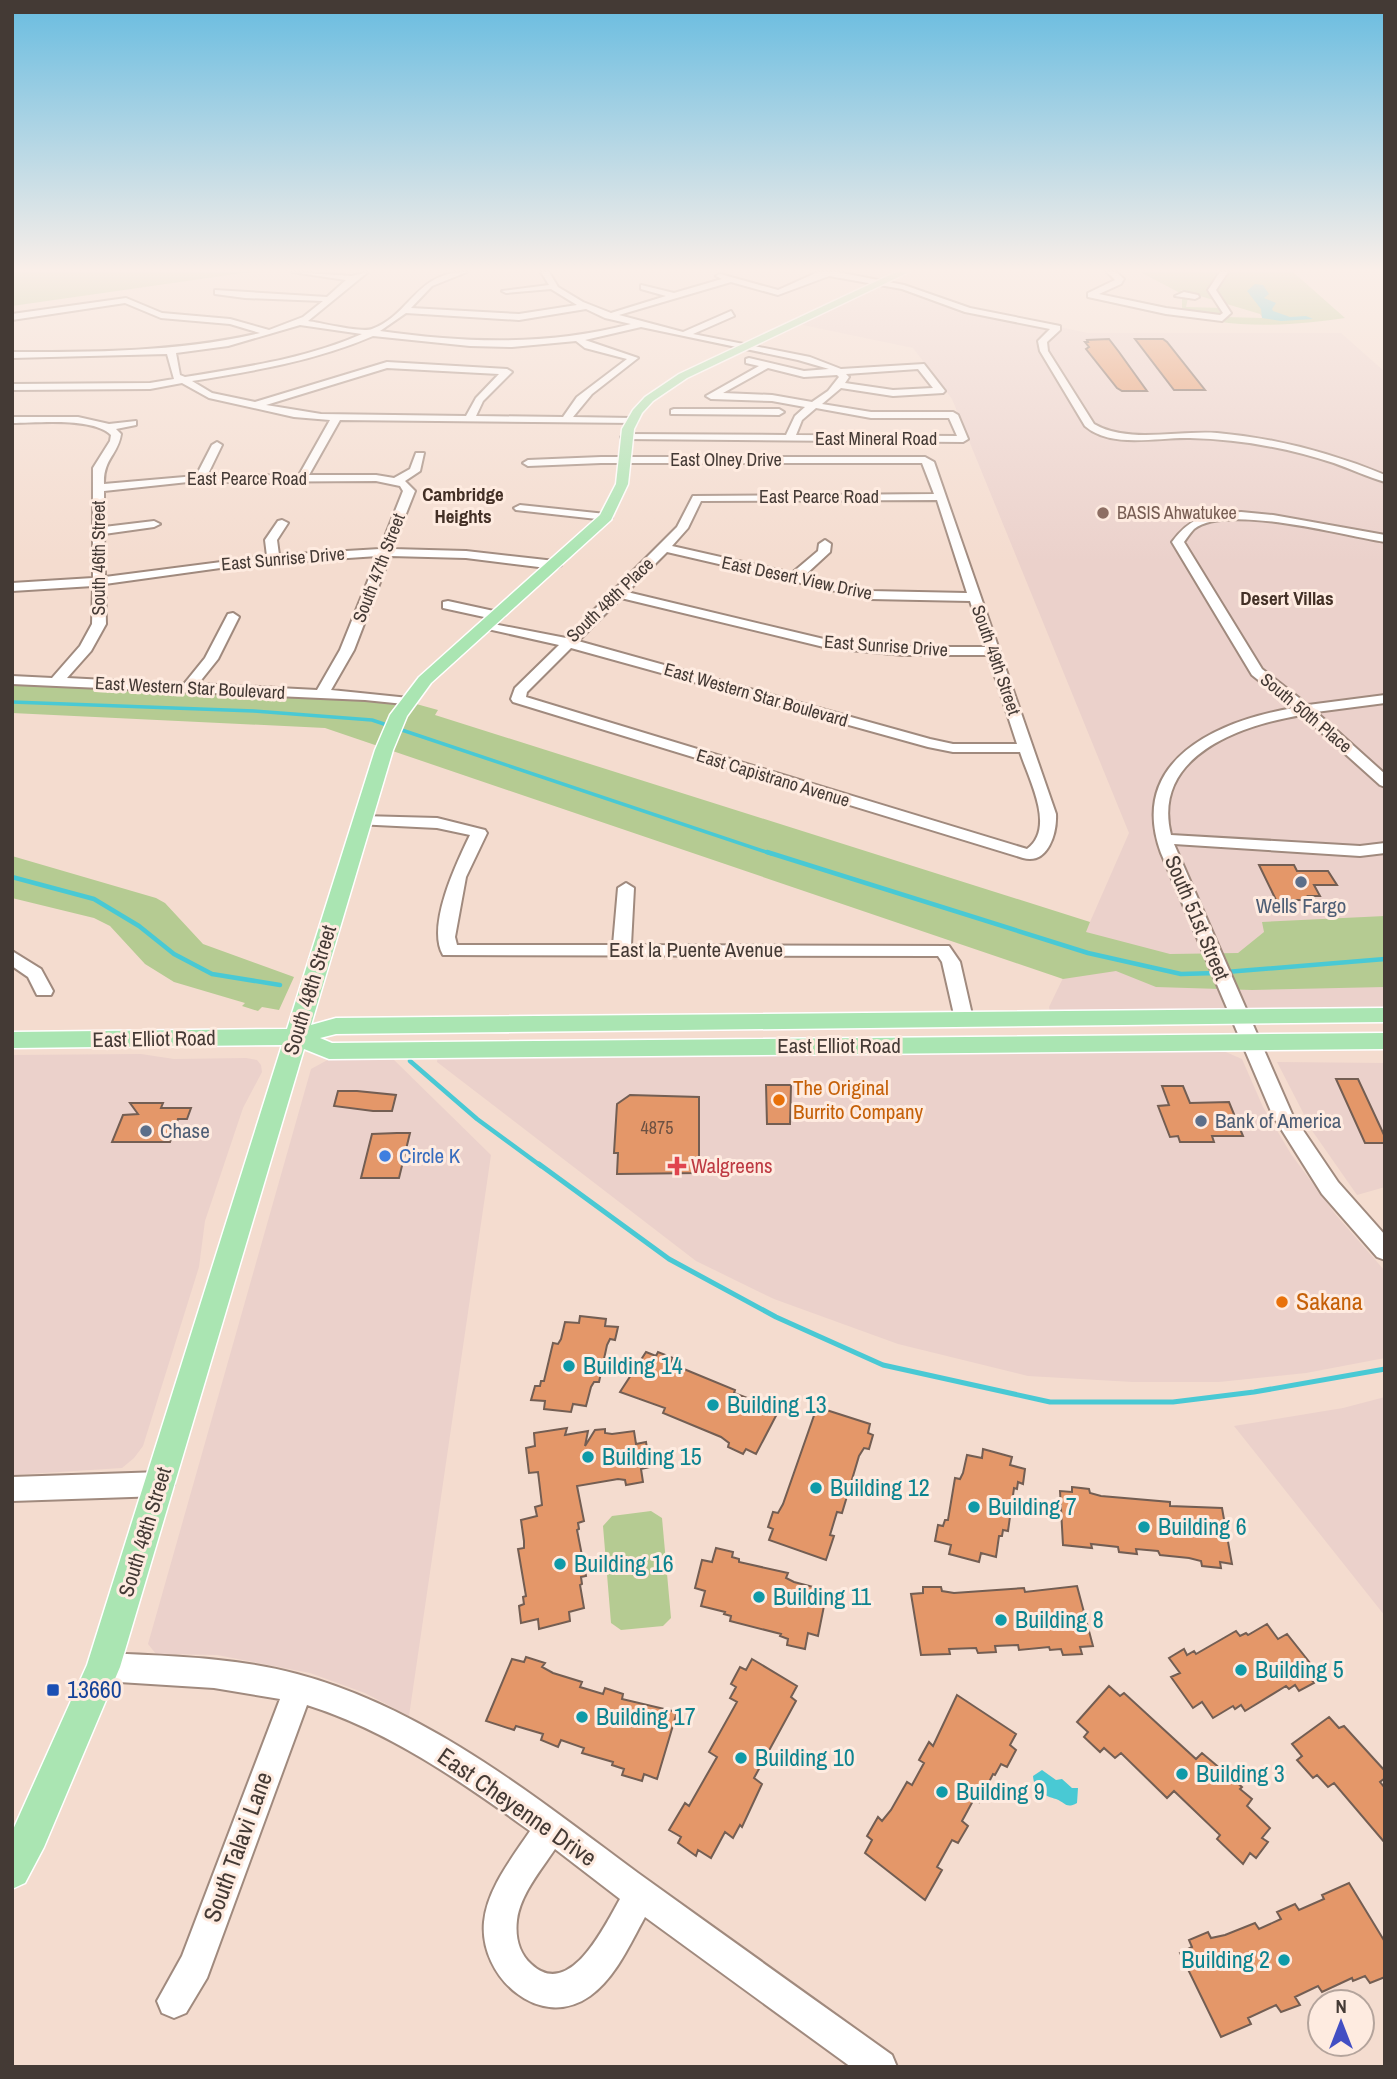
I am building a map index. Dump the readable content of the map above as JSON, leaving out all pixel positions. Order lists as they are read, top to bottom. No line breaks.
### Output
{"streets":{"main road":["South 48th Street","East Elliot Road"],"street":["East Mineral Road","East Olney Drive","East Pearce Road","South 46th Street","East Sunrise Drive","South 47th Street","East Desert View Drive","South 48th Place","South 49th Street","East Western Star Boulevard","South 50th Place","East Capistrano Avenue","South 51st Street","East la Puente Avenue","East Cheyenne Drive","South Talavi Lane"]},"crossings":[["East Mineral Road","South 48th Street"],["East Olney Drive","South 49th Street"],["East Olney Drive","South 48th Street"],["East Pearce Road","South 46th Street"],["East Pearce Road","South 47th Street"],["East Pearce Road","South 48th Place"],["East Pearce Road","South 49th Street"],["South 46th Street","East Sunrise Drive"],["South 46th Street","East Western Star Boulevard"],["East Sunrise Drive","South 47th Street"],["East Sunrise Drive","South 48th Place"],["East Sunrise Drive","South 49th Street"],["East Sunrise Drive","South 48th Street"],["South 47th Street","East Western Star Boulevard"],["East Desert View Drive","South 48th Place"],["East Desert View Drive","South 49th Street"],["South 48th Place","East Western Star Boulevard"],["South 48th Place","East Capistrano Avenue"],["South 49th Street","East Western Star Boulevard"],["South 49th Street","East Capistrano Avenue"],["East Western Star Boulevard","South 48th Street"],["South 50th Place","South 51st Street"],["South 51st Street","East Elliot Road"],["East la Puente Avenue","South 48th Street"],["East la Puente Avenue","East Elliot Road"],["South 48th Street","East Elliot Road"],["South 48th Street","East Cheyenne Drive"],["East Cheyenne Drive","South Talavi Lane"]],"districts":["Cambridge Heights","Desert Villas"],"places":{"other":["BASIS Ahwatukee","Wells Fargo","The Original Burrito Company","Bank of America","Chase","Circle K","Sakana","Building 14","Building 13","Building 15","Building 12","Building 7","Building 6","Building 16","Building 11","Building 8","Building 5","Building 17","Building 10","Building 3","Building 9","Building 2"],"health":["Walgreens"],"transit":["13660"]},"house_numbers":["4875"],"north":"top"}
